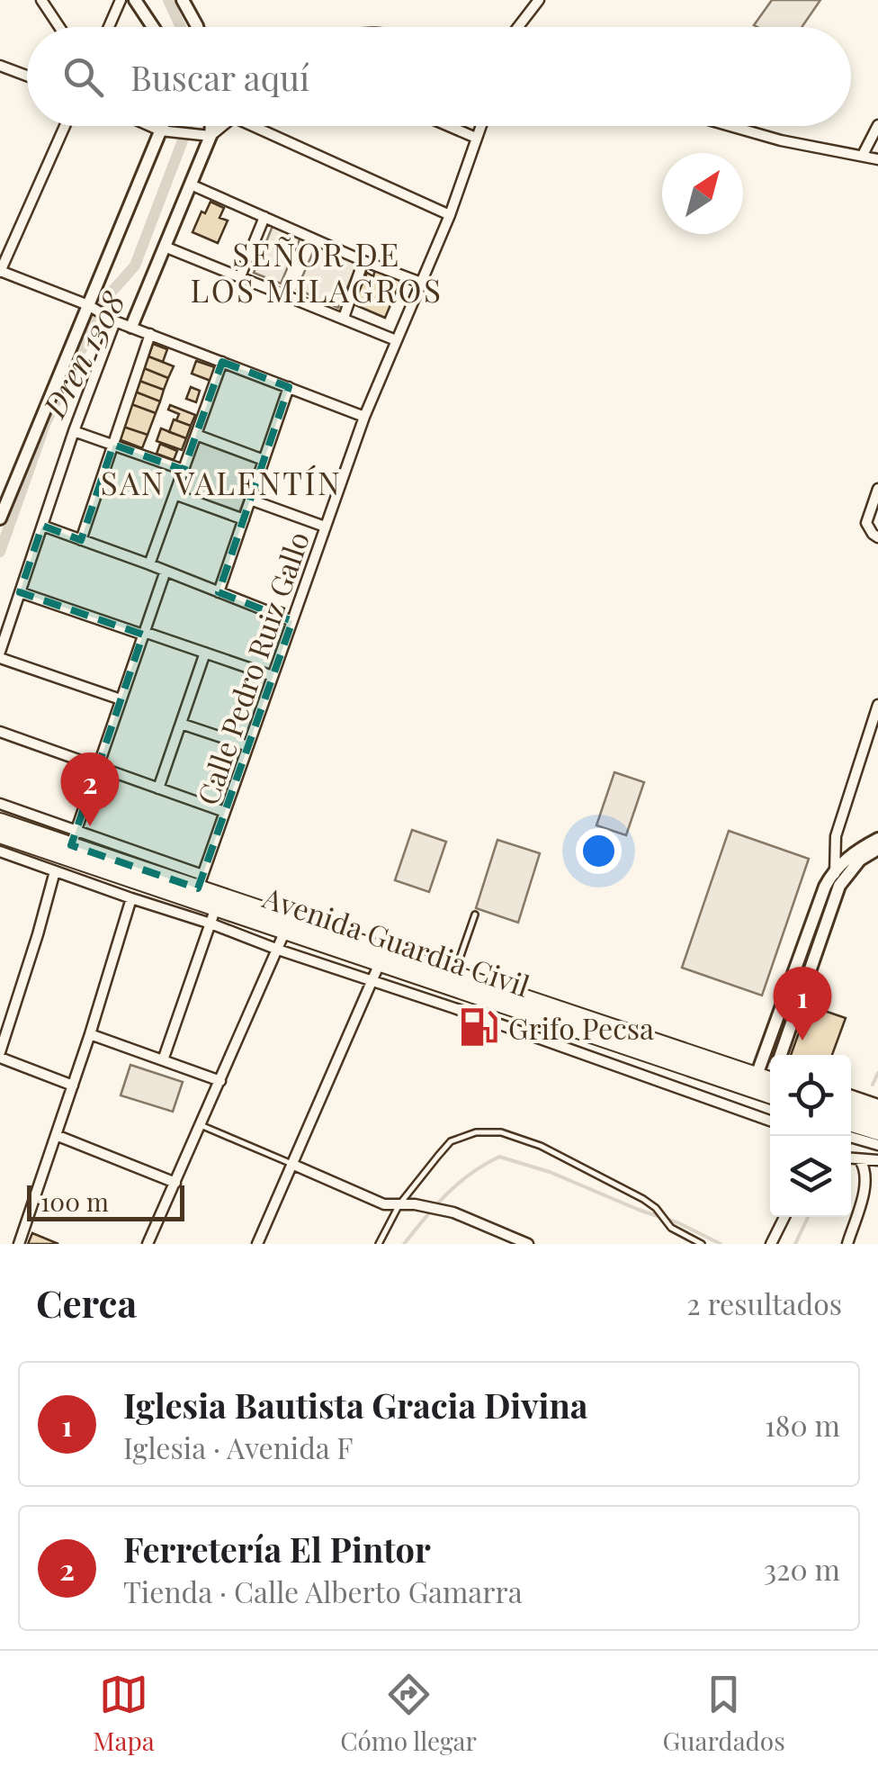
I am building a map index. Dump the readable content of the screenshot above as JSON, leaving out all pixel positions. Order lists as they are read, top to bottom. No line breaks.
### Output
{"streets":{"highway":["Avenida Guardia Civil"],"street":["Calle Pedro Ruiz Gallo"]},"crossings":[["Calle Pedro Ruiz Gallo","Avenida Guardia Civil"]],"districts":["SEÑOR DE LOS MILAGROS","SAN VALENTÍN"],"water":["Dren 1308"],"places":{"fuel station":["Grifo Pecsa"]},"scale_bar":"100 m","north":"top right","page":{"search":"Buscar aquí","pins":["2","1"],"scale":"100 m","heading":["Cerca","2 resultados"],"list":[{"mark":"1","name":"Iglesia Bautista Gracia Divina","note":"Iglesia · Avenida F","value":"180 m"},{"mark":"2","name":"Ferretería El Pintor","note":"Tienda · Calle Alberto Gamarra","value":"320 m"}],"nav":["Mapa","Cómo llegar","Guardados"]}}
